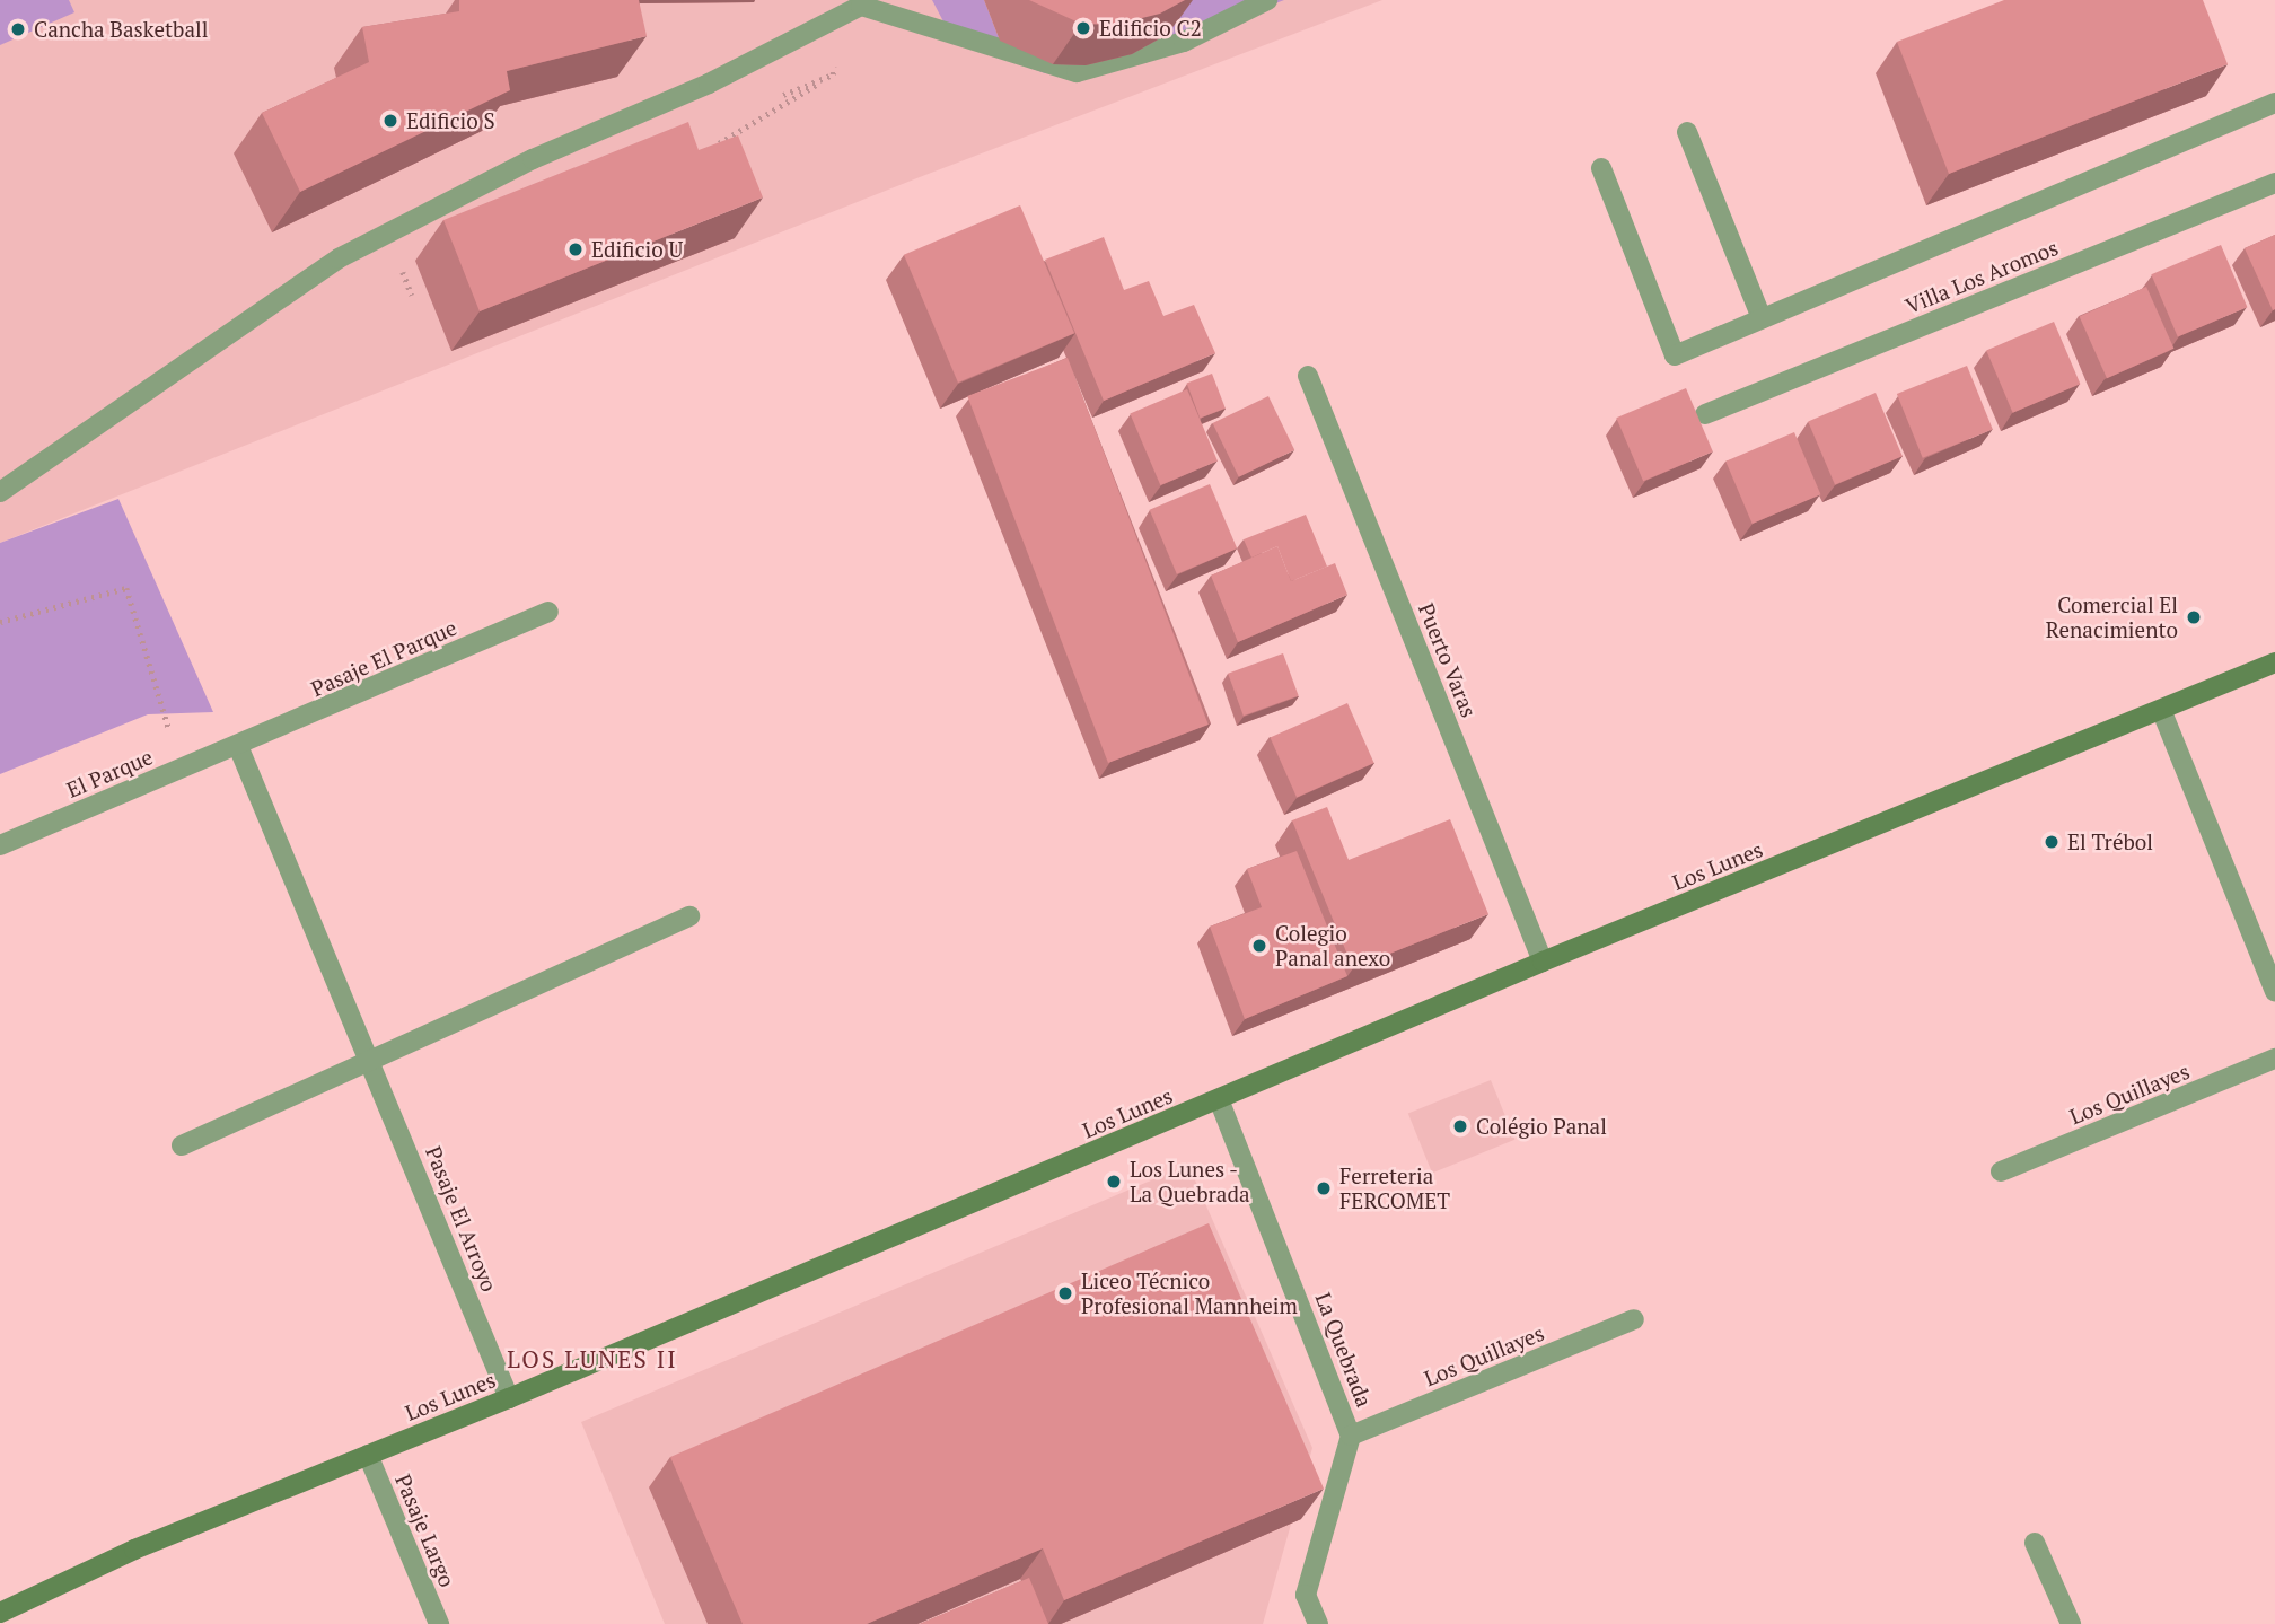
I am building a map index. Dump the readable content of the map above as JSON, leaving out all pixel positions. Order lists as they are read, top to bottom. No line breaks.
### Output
{"streets":{"street":["Villa Los Aromos","Pasaje El Parque","Puerto Varas","El Parque","Los Lunes","Los Quillayes","Pasaje El Arroyo","La Quebrada","Pasaje Largo"]},"crossings":[["Pasaje El Parque","El Parque"],["Pasaje El Parque","Pasaje El Arroyo"],["Puerto Varas","Los Lunes"],["El Parque","Pasaje El Arroyo"],["Los Lunes","Pasaje El Arroyo"],["Los Lunes","La Quebrada"],["Los Lunes","Pasaje Largo"],["Los Quillayes","La Quebrada"]],"districts":["LOS LUNES II"],"places":["Edificio C2","Cancha Basketball","Edificio S","Edificio U","Comercial El Renacimiento","El Trébol","Colegio Panal anexo","Colégio Panal","Los Lunes - La Quebrada","Ferreteria FERCOMET","Liceo Técnico Profesional Mannheim"]}
